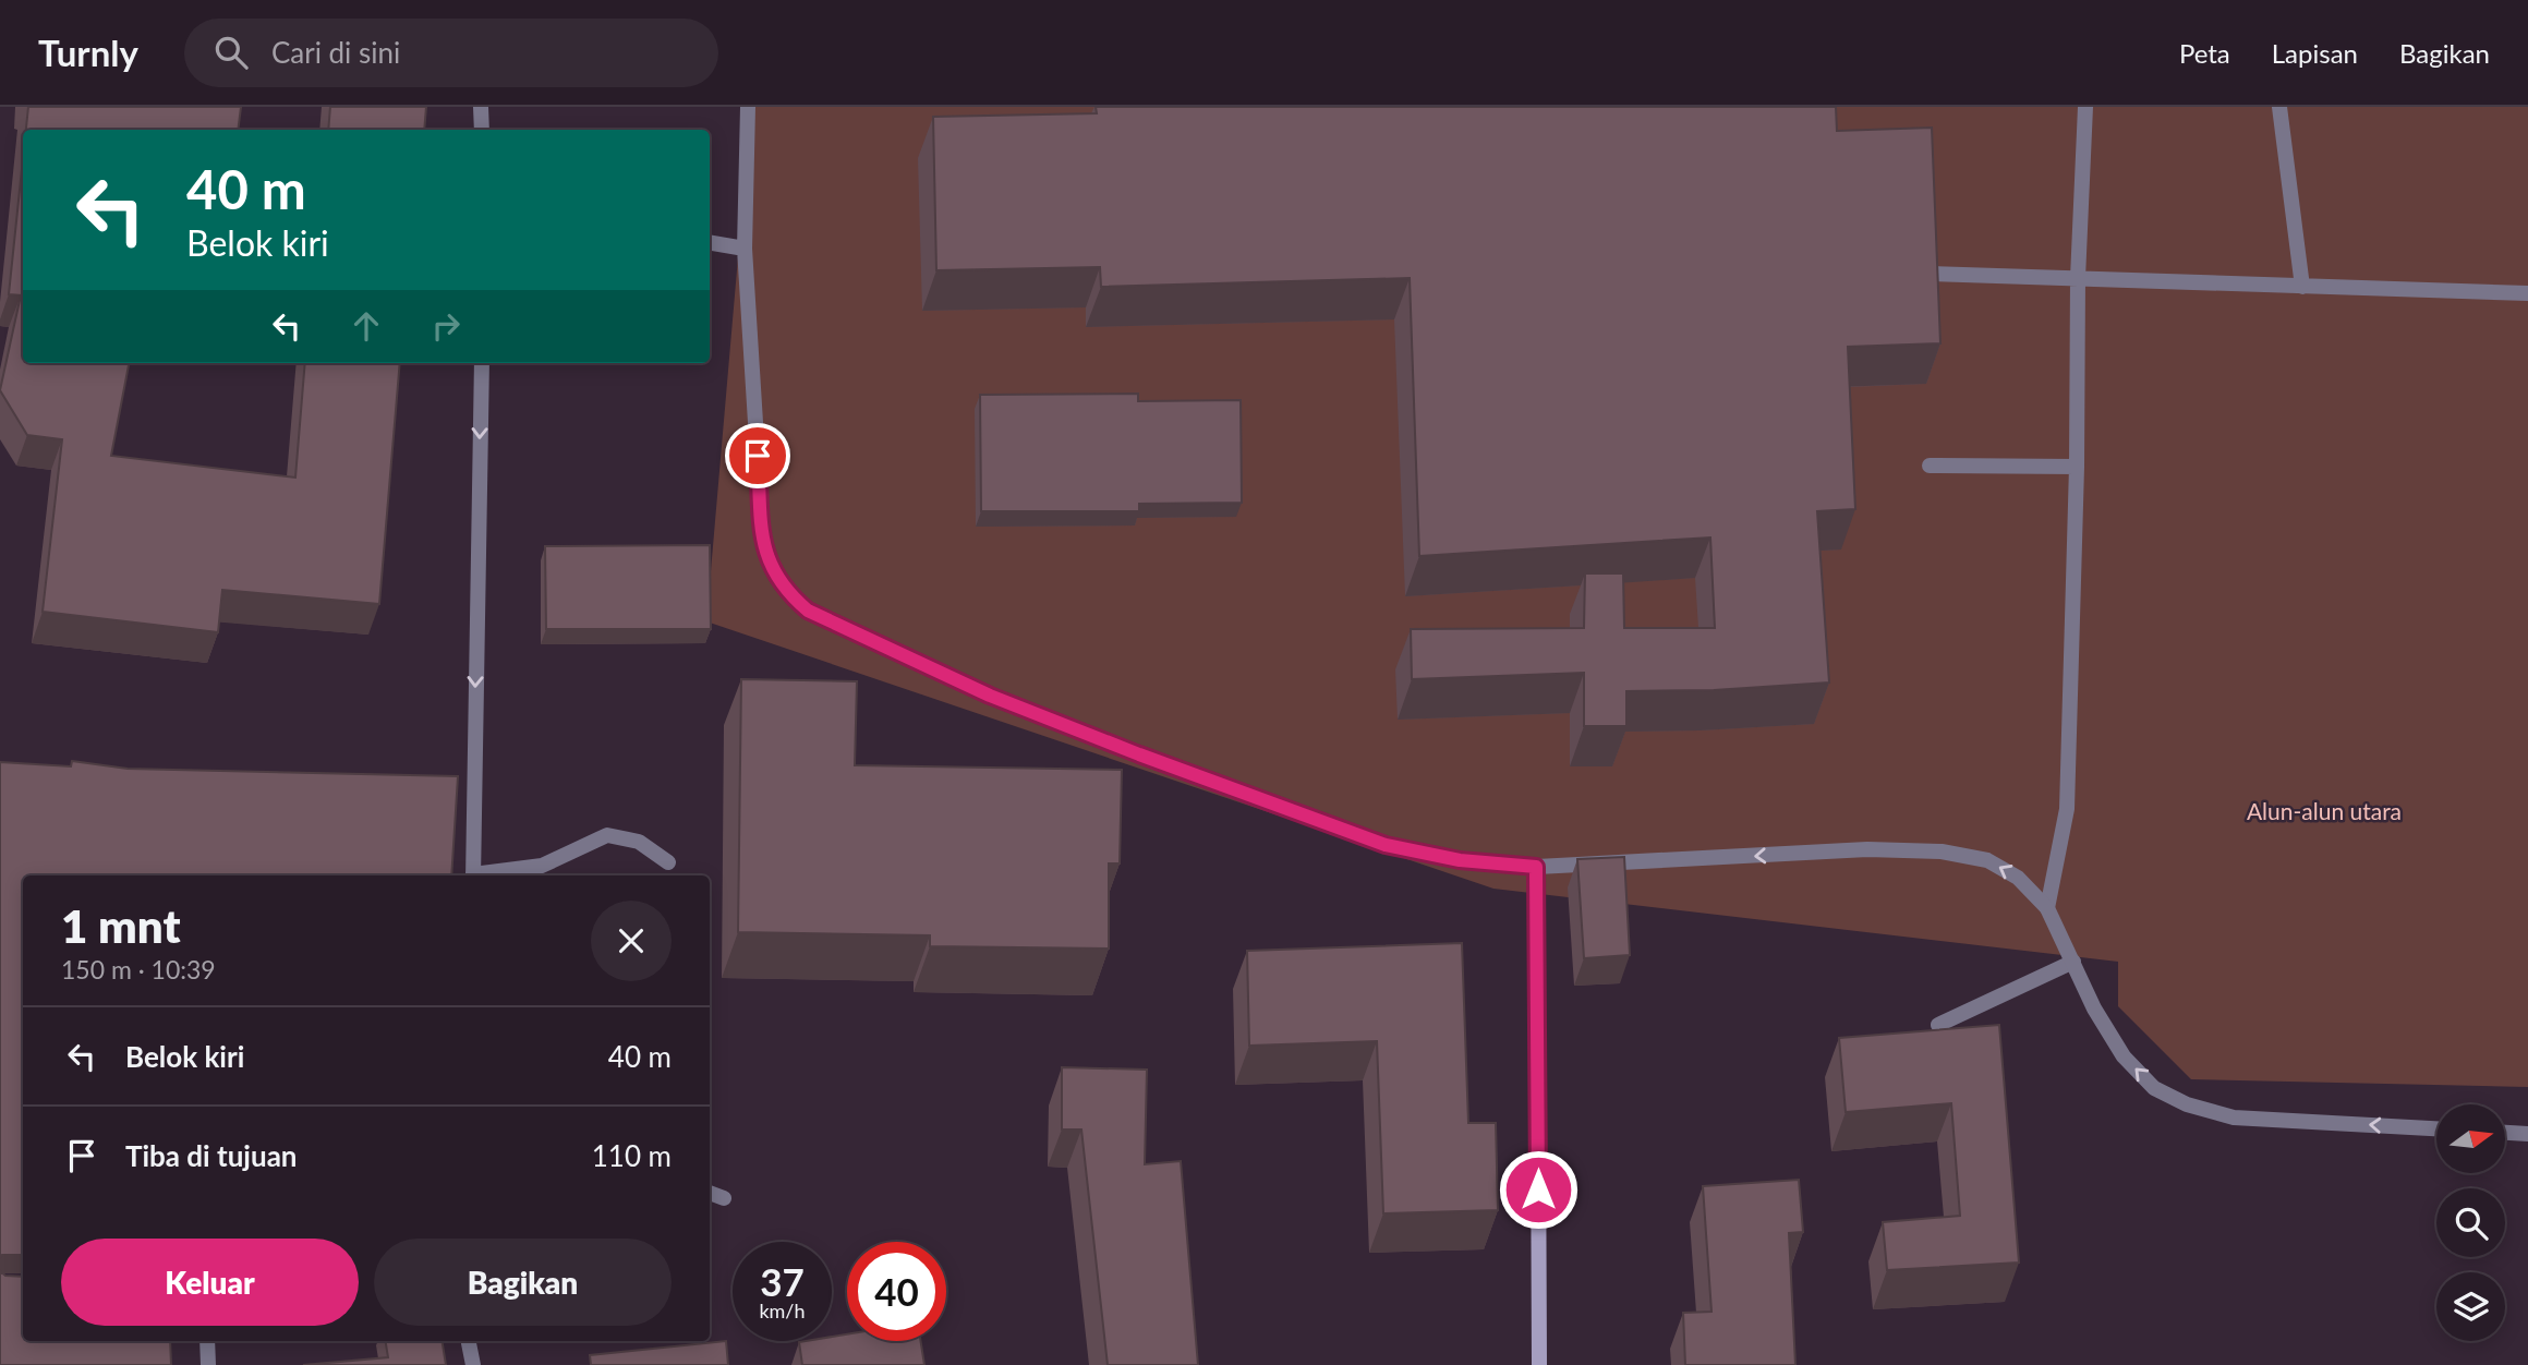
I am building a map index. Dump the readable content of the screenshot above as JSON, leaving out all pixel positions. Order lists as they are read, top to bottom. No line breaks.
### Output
{"parks":["Alun-alun utara"],"north":"right","page":{"header":"Turnly","search":"Cari di sini","nav":["Peta","Lapisan","Bagikan"],"turn":["40 m","Belok kiri"],"heading":["1 mnt","150 m · 10:39"],"list":[{"name":"Belok kiri","value":"40 m"},{"name":"Tiba di tujuan","value":"110 m"}],"buttons":["Keluar","Bagikan"],"speed":"37 km/h","limit":"40"}}
